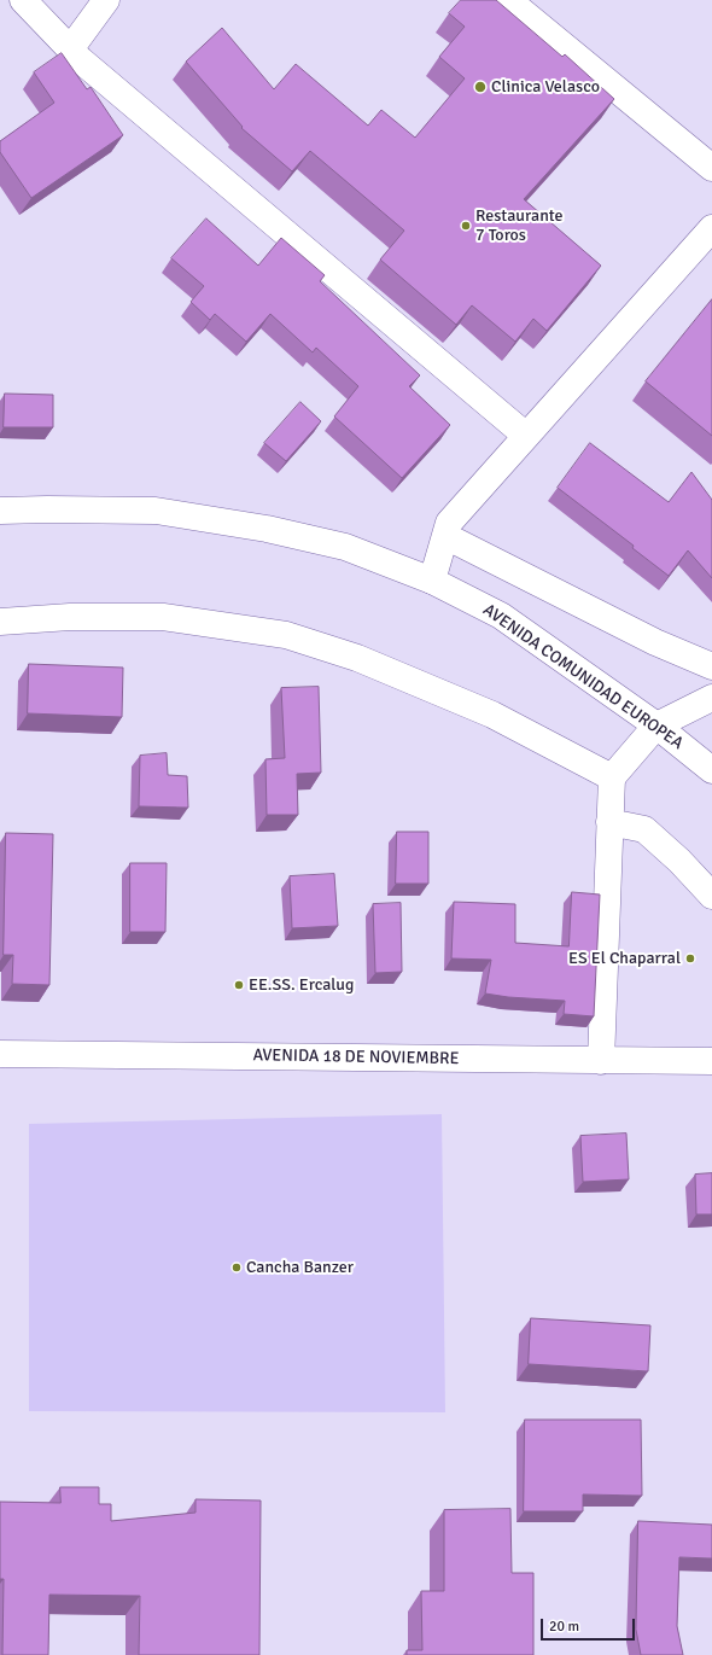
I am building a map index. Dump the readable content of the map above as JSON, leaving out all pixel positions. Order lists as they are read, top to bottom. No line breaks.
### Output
{"streets":{"street":["AVENIDA COMUNIDAD EUROPEA","AVENIDA 18 DE NOVIEMBRE"]},"places":["Clinica Velasco","Restaurante 7 Toros","ES El Chaparral","EE.SS. Ercalug","Cancha Banzer"],"scale_bar":"20 m"}
